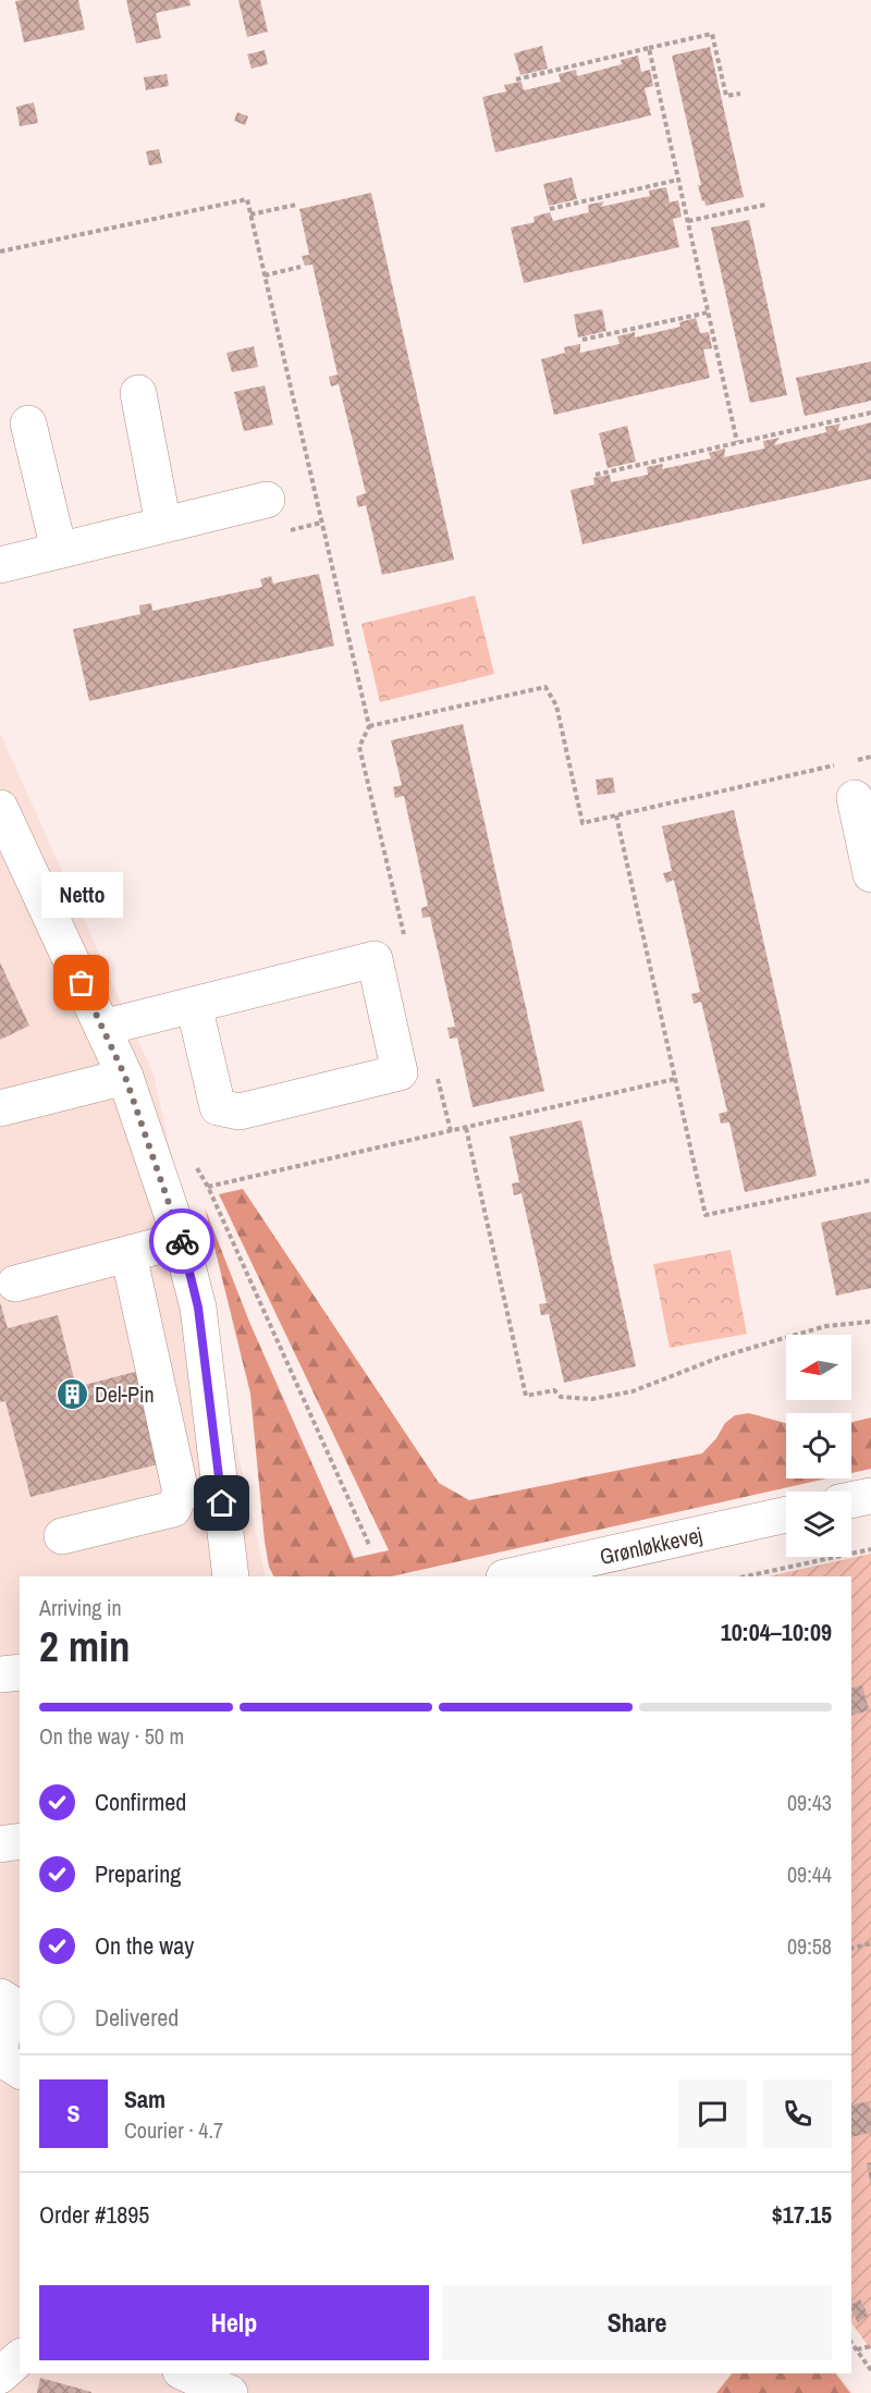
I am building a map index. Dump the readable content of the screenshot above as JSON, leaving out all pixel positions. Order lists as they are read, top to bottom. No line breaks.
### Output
{"streets":{"street":["Grønløkkevej"]},"places":{"other":["Netto"],"building":["Del-Pin"]},"north":"left","page":{"bubble":"Netto","heading":["2 min","Arriving in","10:04–10:09"],"panel":["Sam","Courier · 4.7","Order #1895","$17.15"],"bar":"On the way · 50 m","list":[["Confirmed","09:43"],["Preparing","09:44"],["On the way","09:58"],"Delivered"],"round":"S","buttons":["Help","Share"]}}
